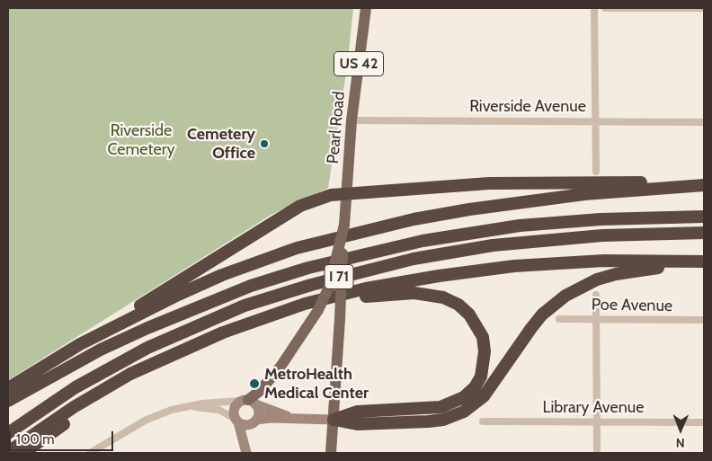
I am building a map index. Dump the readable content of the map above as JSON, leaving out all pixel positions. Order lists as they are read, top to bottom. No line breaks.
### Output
{"streets":{"highway":["I 71"],"main road":["US 42","Pearl Road"],"street":["Riverside Avenue","Poe Avenue","Library Avenue"]},"crossings":[["US 42","Pearl Road"],["Riverside Avenue","Pearl Road"]],"parks":["Riverside Cemetery"],"places":["Cemetery Office","MetroHealth Medical Center"],"scale_bar":"100 m","north":"bottom"}
